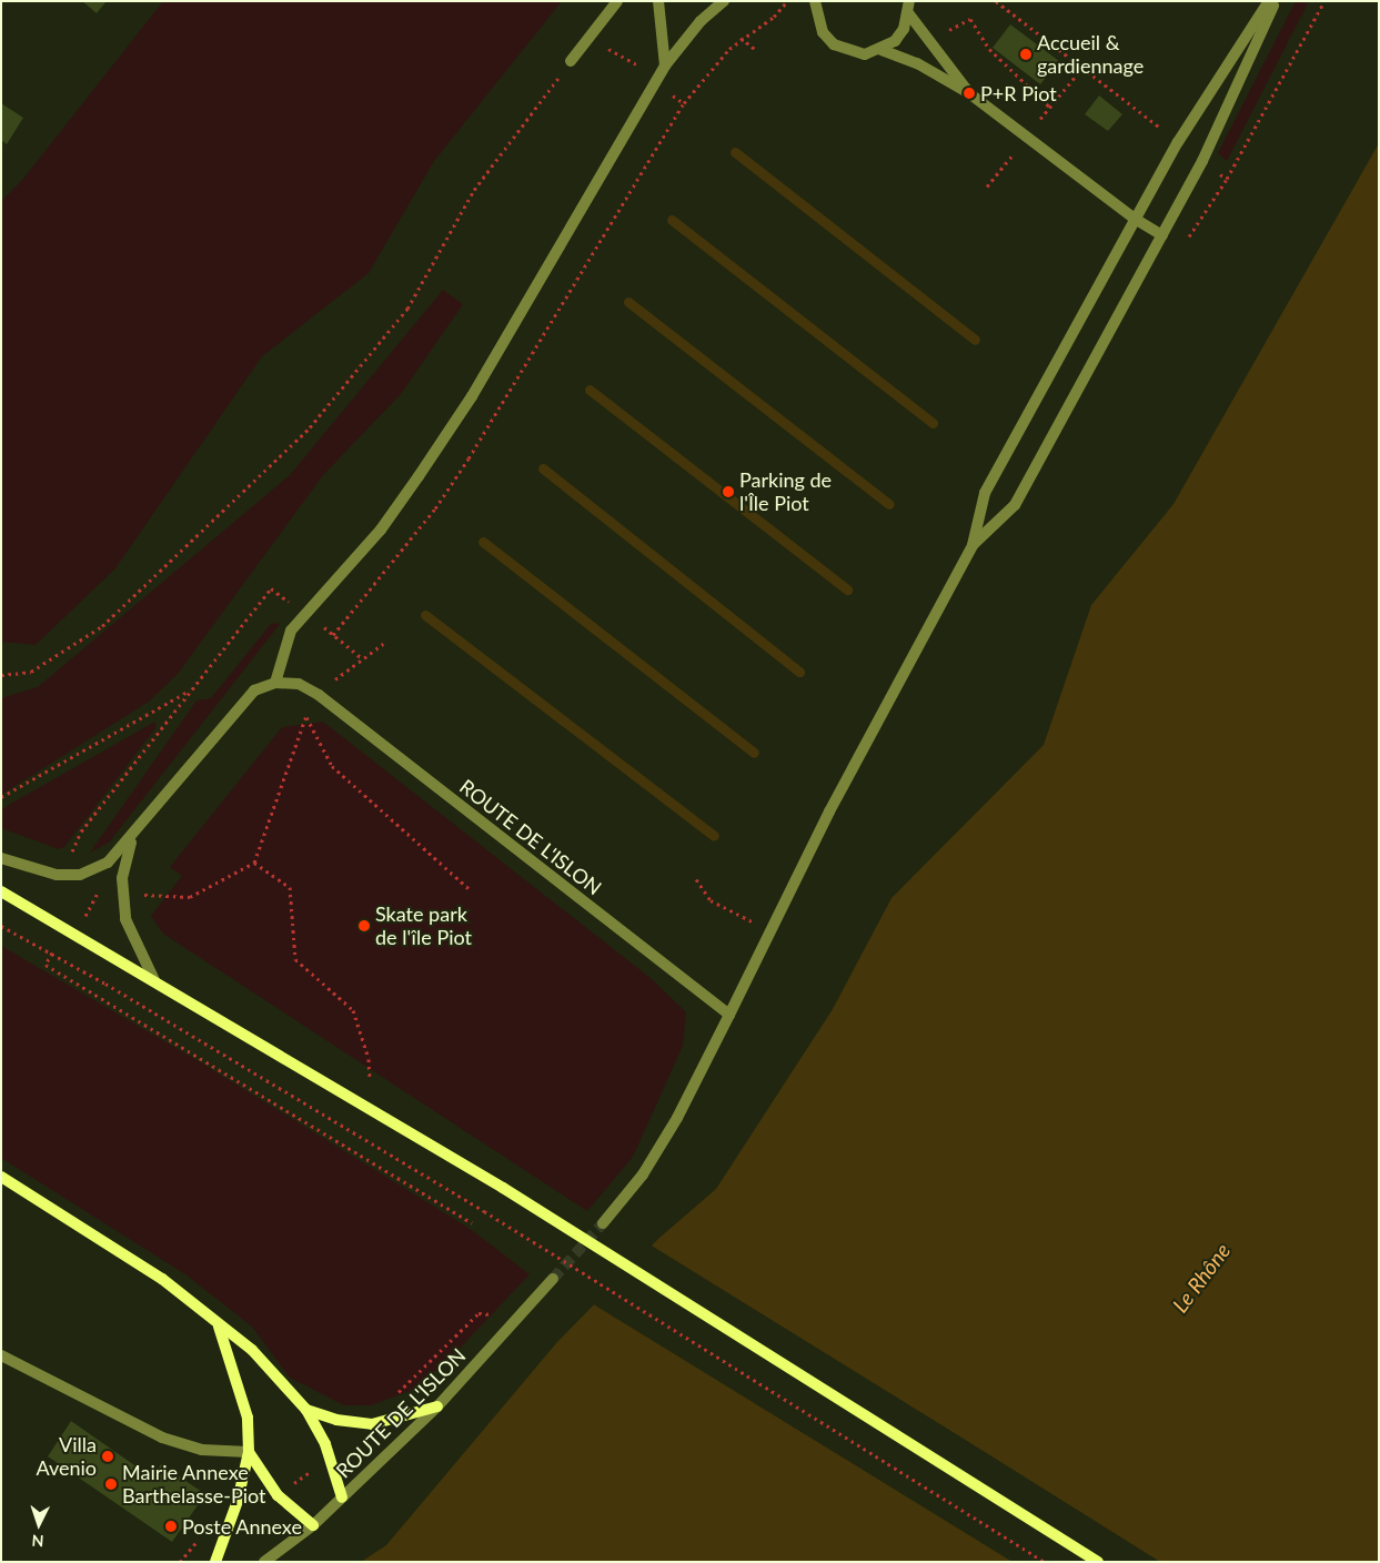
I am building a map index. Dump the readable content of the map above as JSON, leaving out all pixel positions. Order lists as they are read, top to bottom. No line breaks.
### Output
{"streets":{"street":["ROUTE DE L'ISLON"]},"water":["Le Rhône"],"places":["Accueil & gardiennage","P+R Piot","Parking de l'Île Piot","Skate park de l'île Piot","Villa Avenio","Mairie Annexe Barthelasse-Piot","Poste Annexe"],"north":"bottom"}
